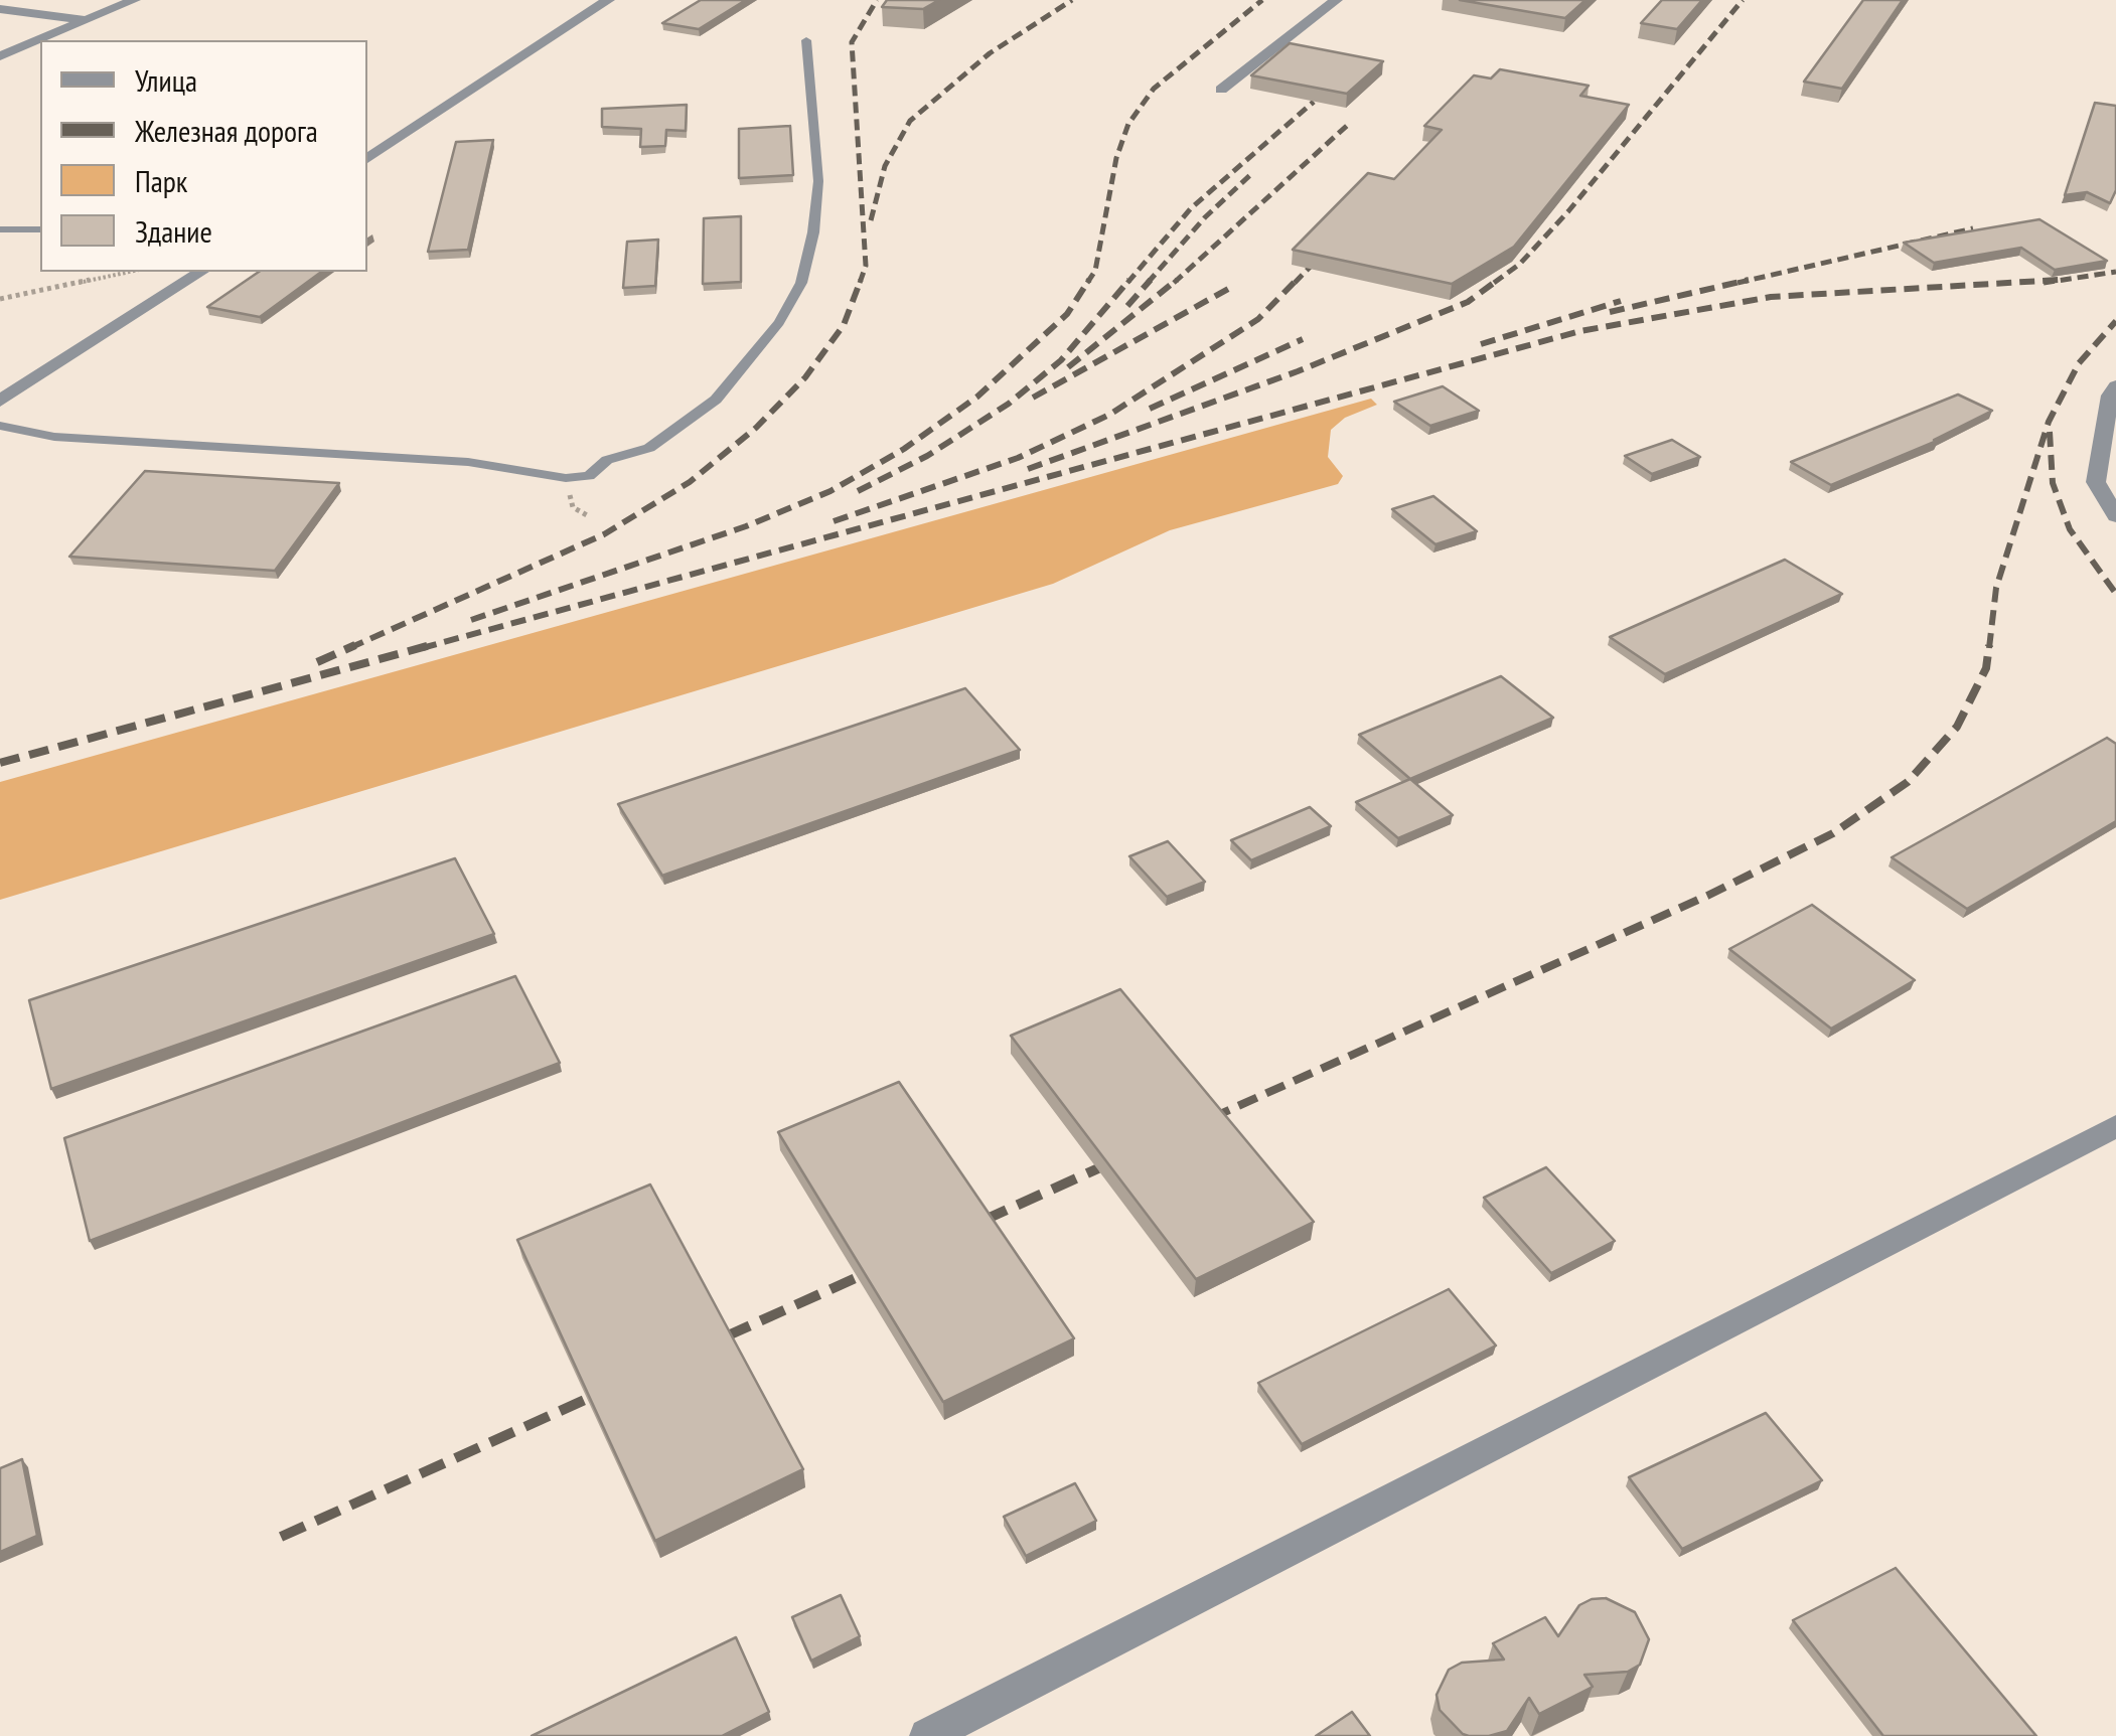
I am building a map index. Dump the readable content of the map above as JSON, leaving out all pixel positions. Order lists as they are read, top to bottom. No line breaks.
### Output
{"legend":["Улица","Железная дорога","Парк","Здание"]}
